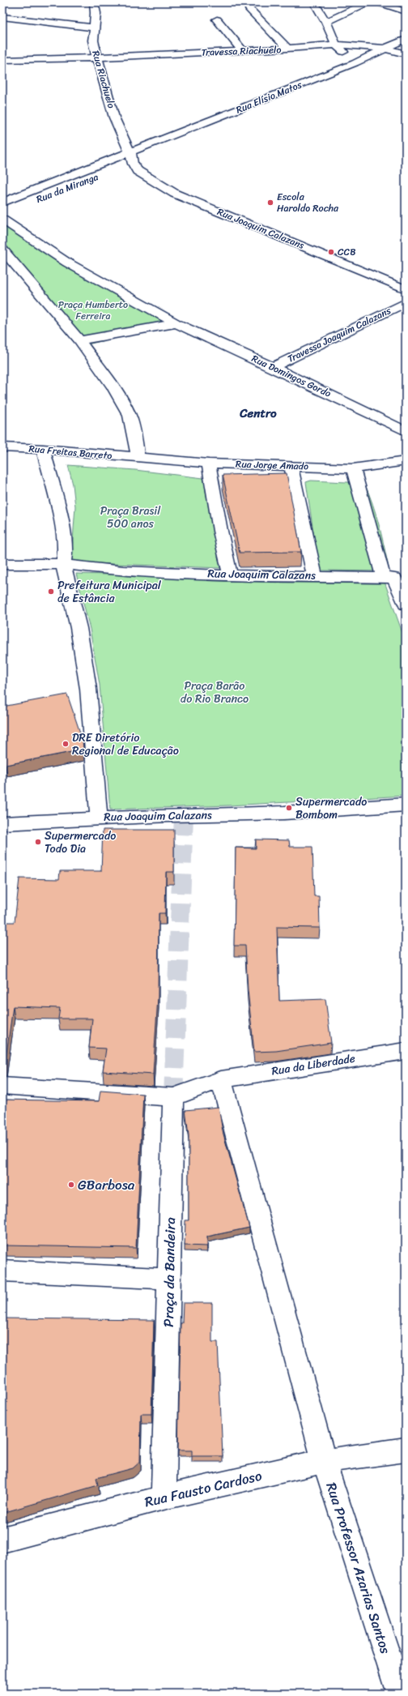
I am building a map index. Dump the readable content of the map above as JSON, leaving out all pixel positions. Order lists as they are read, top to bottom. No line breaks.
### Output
{"streets":{"street":["Travessa Riachuelo","Rua Riachuelo","Rua Elísio Matos","Rua da Miranga","Rua Joaquim Calazans","Travessa Joaquim Calazans","Rua Domingos Gordo","Rua Freitas Barreto","Rua Jorge Amado","Rua da Liberdade","Praça da Bandeira","Rua Fausto Cardoso","Rua Professor Azarias Santos"]},"crossings":[["Travessa Riachuelo","Rua Riachuelo"],["Travessa Riachuelo","Rua Elísio Matos"],["Rua Riachuelo","Rua Elísio Matos"],["Rua Riachuelo","Rua da Miranga"],["Rua Riachuelo","Rua Joaquim Calazans"],["Rua Elísio Matos","Rua da Miranga"],["Rua Elísio Matos","Rua Joaquim Calazans"],["Rua da Miranga","Rua Joaquim Calazans"],["Travessa Joaquim Calazans","Rua Domingos Gordo"],["Rua Freitas Barreto","Rua Jorge Amado"],["Rua da Liberdade","Rua Professor Azarias Santos"],["Praça da Bandeira","Rua Fausto Cardoso"],["Rua Fausto Cardoso","Rua Professor Azarias Santos"]],"districts":["Centro"],"parks":["Praça Humberto Ferreira","Praça Brasil 500 anos","Praça Barão do Rio Branco"],"places":["Escola Haroldo Rocha","CCB","Prefeitura Municipal de Estância","DRE Diretório Regional de Educação","Supermercado Bombom","Supermercado Todo Dia","GBarbosa"]}
